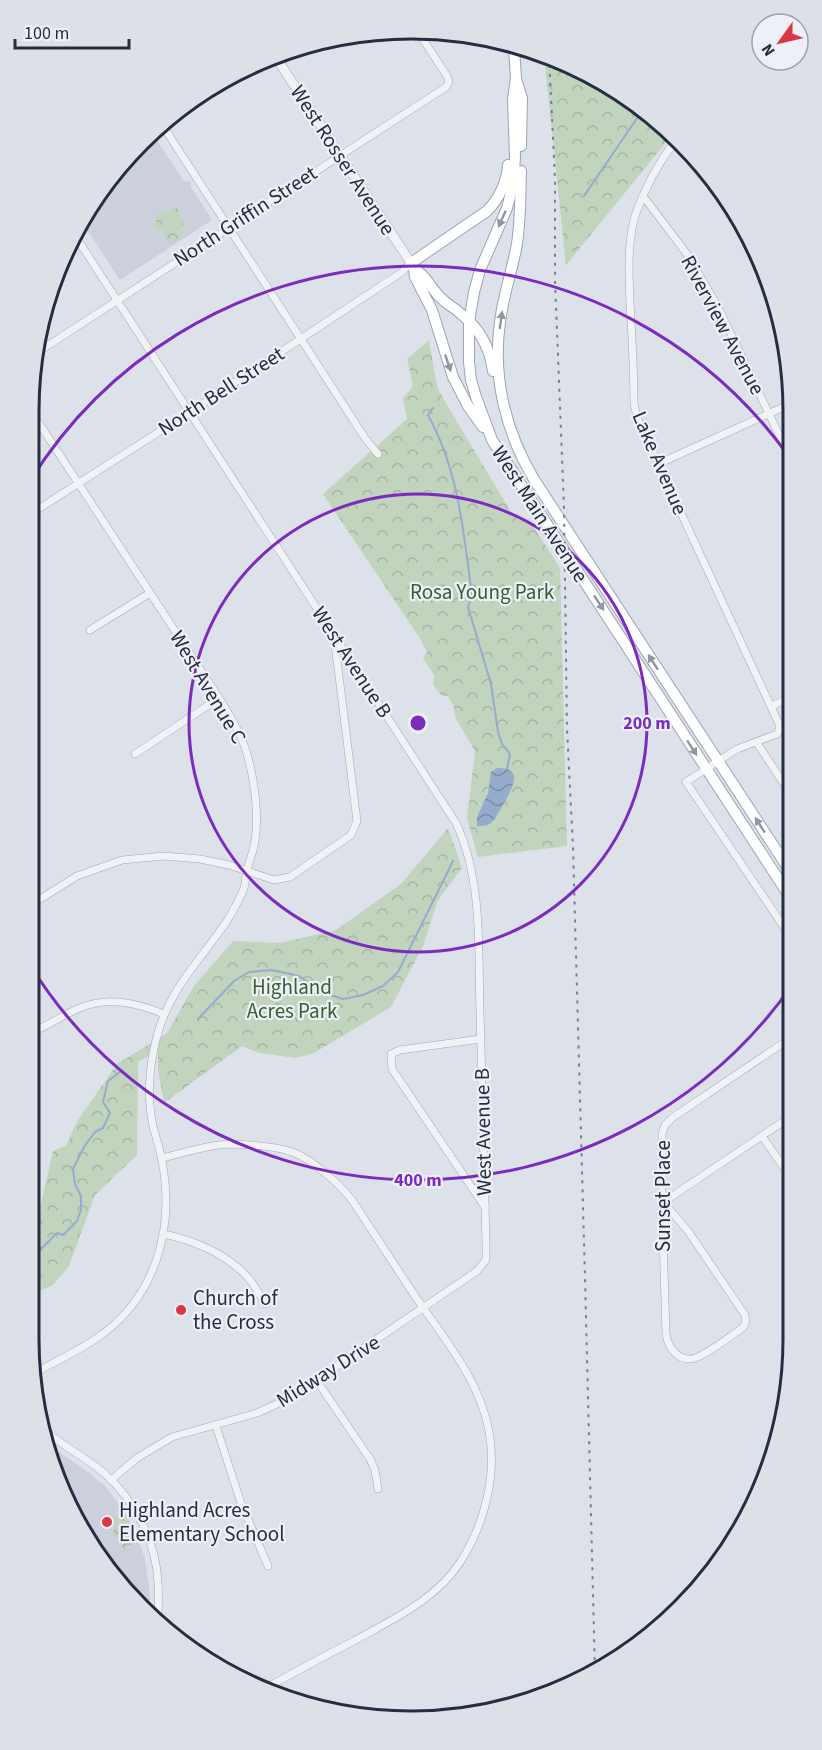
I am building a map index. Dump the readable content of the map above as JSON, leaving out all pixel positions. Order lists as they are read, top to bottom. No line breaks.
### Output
{"streets":{"main road":["West Main Avenue"],"street":["West Rosser Avenue","North Griffin Street","Riverview Avenue","North Bell Street","Lake Avenue","West Avenue B","West Avenue C","Sunset Place","Midway Drive"]},"crossings":[["West Rosser Avenue","North Griffin Street"],["West Rosser Avenue","North Bell Street"],["North Griffin Street","West Avenue B"],["Riverview Avenue","Lake Avenue"],["North Bell Street","West Avenue B"],["North Bell Street","West Avenue C"],["West Avenue B","Midway Drive"]],"parks":["Rosa Young Park","Highland Acres Park"],"places":["Church of the Cross","Highland Acres Elementary School"],"scale_bar":"100 m","north":"bottom left","rings":["200 m","400 m"]}
